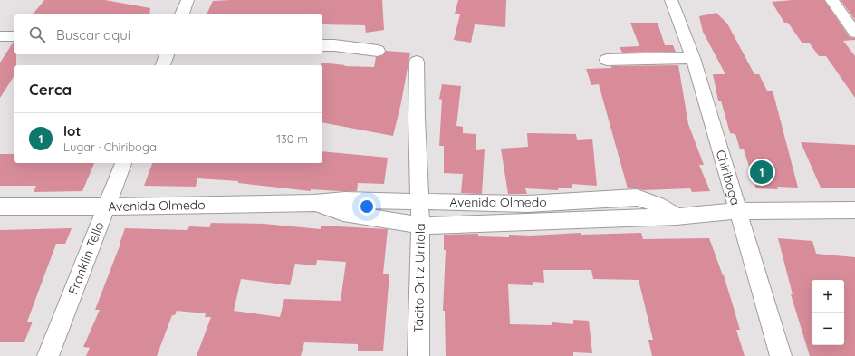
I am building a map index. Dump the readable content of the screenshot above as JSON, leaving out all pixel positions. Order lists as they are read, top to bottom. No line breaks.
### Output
{"streets":{"street":["Chiriboga","Avenida Olmedo","Franklin Tello","Tácito Ortiz Urriola"]},"crossings":[["Chiriboga","Avenida Olmedo"],["Avenida Olmedo","Franklin Tello"],["Avenida Olmedo","Tácito Ortiz Urriola"]],"page":{"search":"Buscar aquí","heading":"Cerca","list":[{"mark":"1","name":"lot","note":"Lugar · Chiriboga","value":"130 m"}],"pins":"1","map_buttons":["+","−"]}}
